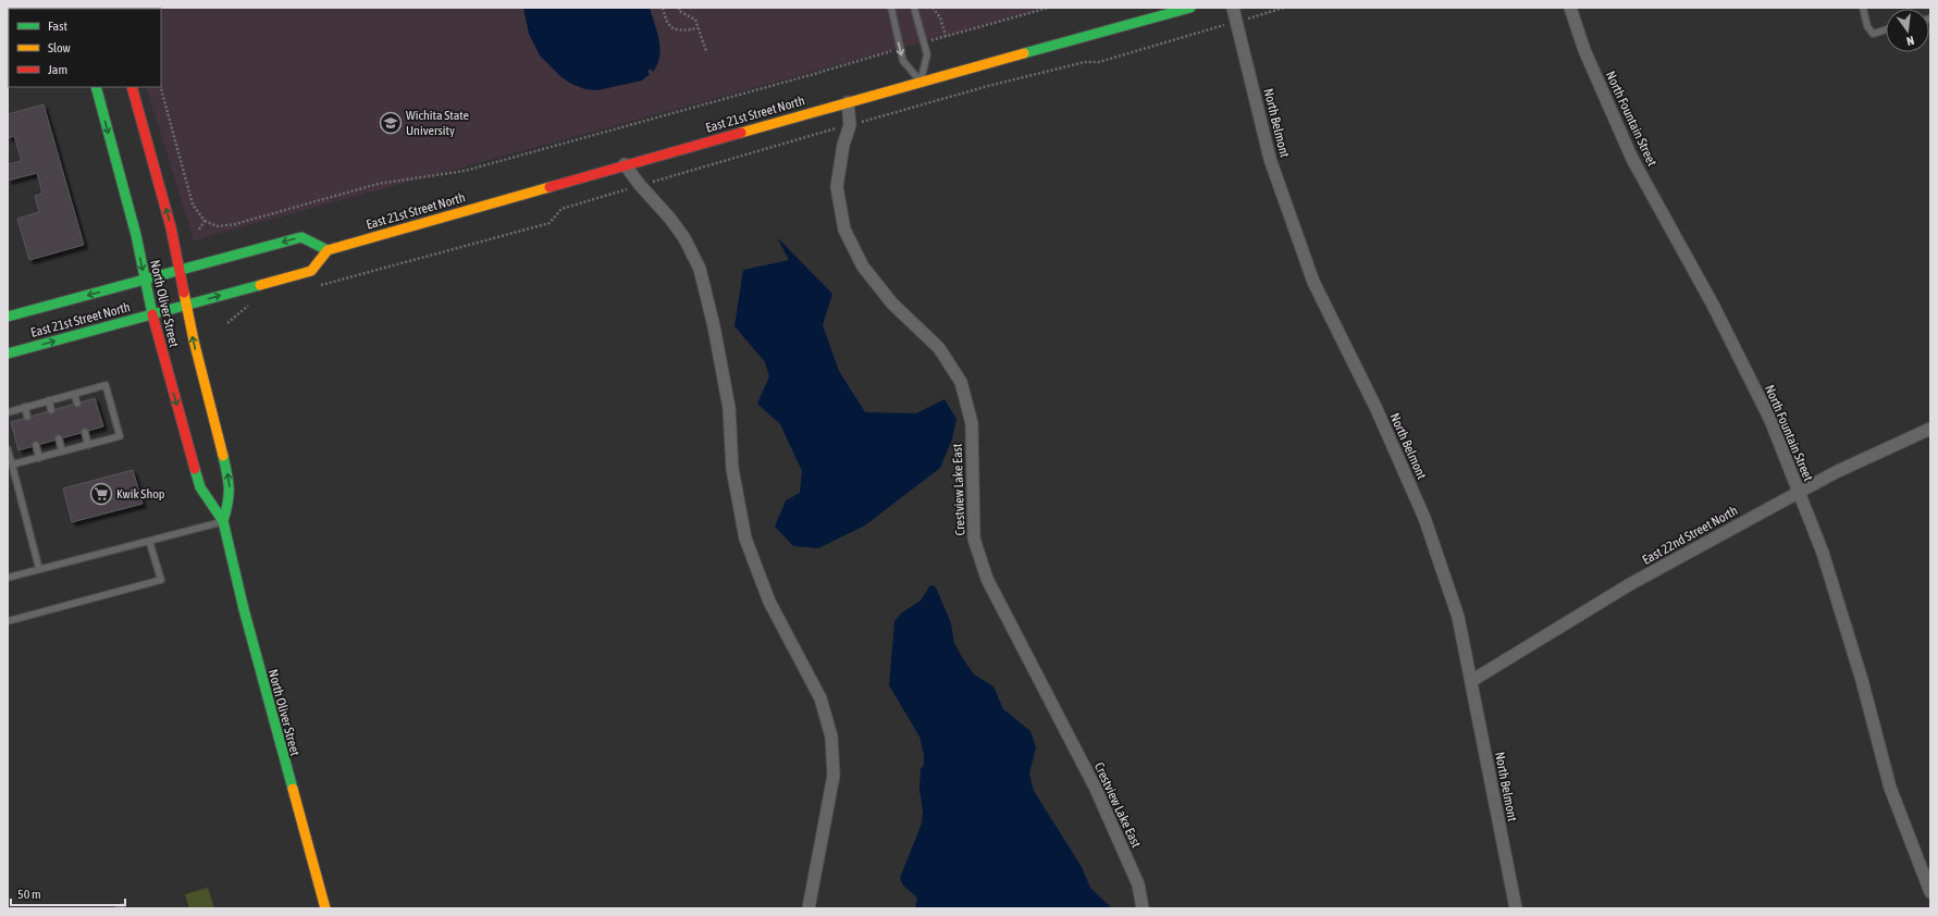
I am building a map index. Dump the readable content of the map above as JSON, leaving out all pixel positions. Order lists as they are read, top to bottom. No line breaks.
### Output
{"streets":{"main road":["East 21st Street North","North Oliver Street"],"street":["North Fountain Street","North Belmont","Crestview Lake East","East 22nd Street North"]},"crossings":[["East 21st Street North","North Oliver Street"],["East 21st Street North","Crestview Lake East"],["North Fountain Street","East 22nd Street North"],["North Belmont","East 22nd Street North"]],"places":{"school or university":["Wichita State University"],"supermarket":["Kwik Shop"]},"legend":["Fast","Slow","Jam"],"scale_bar":"50 m","north":"bottom"}
